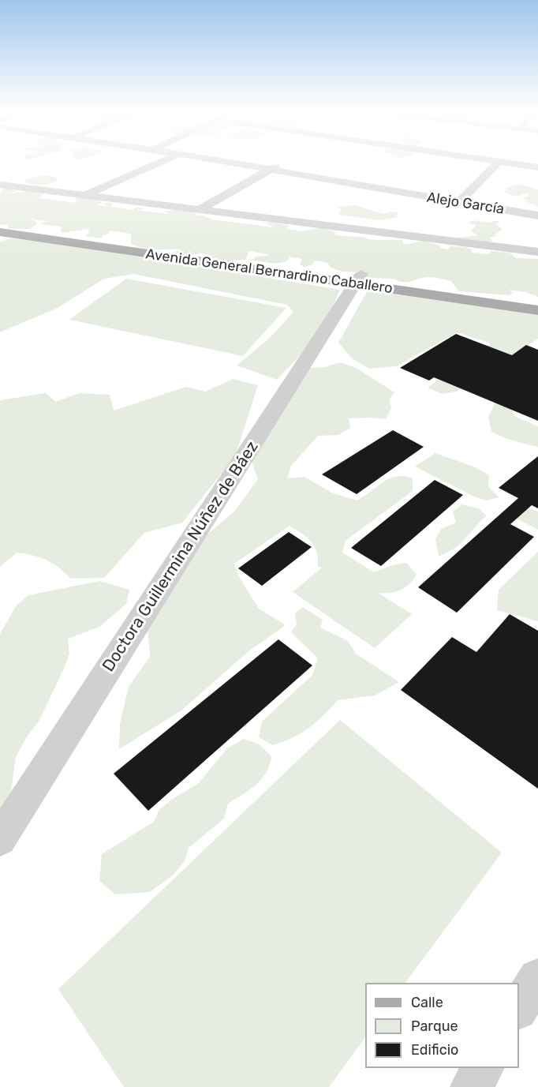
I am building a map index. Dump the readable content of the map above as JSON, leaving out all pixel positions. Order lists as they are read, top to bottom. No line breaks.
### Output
{"streets":{"main road":["Avenida General Bernardino Caballero"],"street":["Alejo García","Doctora Guillermina Núñez de Báez"]},"crossings":[["Avenida General Bernardino Caballero","Doctora Guillermina Núñez de Báez"]],"legend":["Calle","Parque","Edificio"]}
